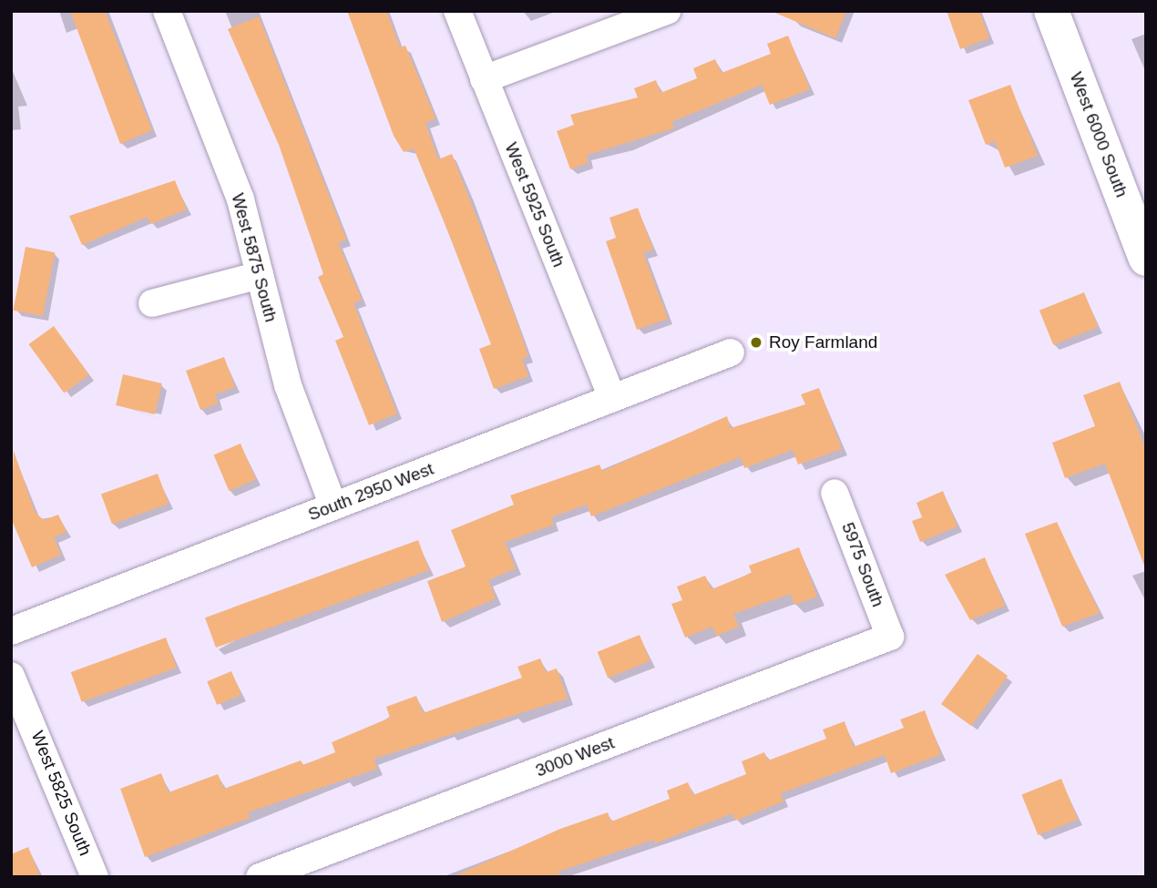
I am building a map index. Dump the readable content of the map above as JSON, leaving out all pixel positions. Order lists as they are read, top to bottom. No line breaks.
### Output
{"streets":{"street":["West 6000 South","West 5925 South","West 5875 South","South 2950 West","5975 South","3000 West","West 5825 South"]},"crossings":[["West 5925 South","South 2950 West"],["West 5875 South","South 2950 West"],["5975 South","3000 West"]],"places":["Roy Farmland"]}
